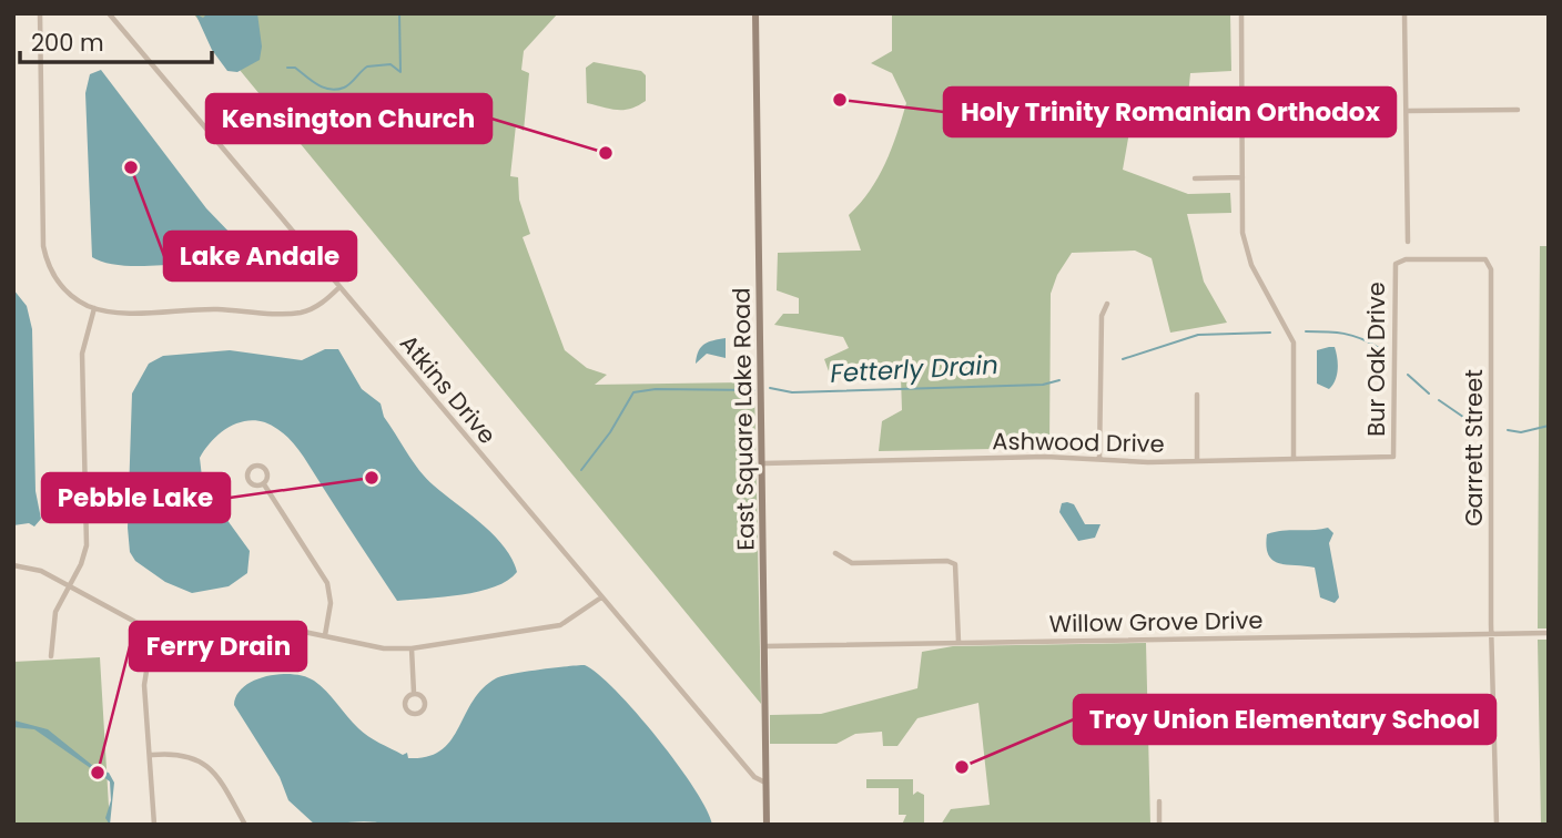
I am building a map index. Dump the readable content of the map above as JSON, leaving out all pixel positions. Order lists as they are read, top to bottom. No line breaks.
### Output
{"streets":{"main road":["East Square Lake Road"],"street":["Bur Oak Drive","Atkins Drive","Ashwood Drive","Garrett Street","Willow Grove Drive"]},"crossings":[["Bur Oak Drive","Ashwood Drive"],["Bur Oak Drive","Garrett Street"],["Atkins Drive","East Square Lake Road"],["East Square Lake Road","Ashwood Drive"],["East Square Lake Road","Willow Grove Drive"],["Garrett Street","Willow Grove Drive"]],"water":["Fetterly Drain"],"places":["Holy Trinity Romanian Orthodox","Kensington Church","Lake Andale","Pebble Lake","Troy Union Elementary School","Ferry Drain"],"scale_bar":"200 m"}
